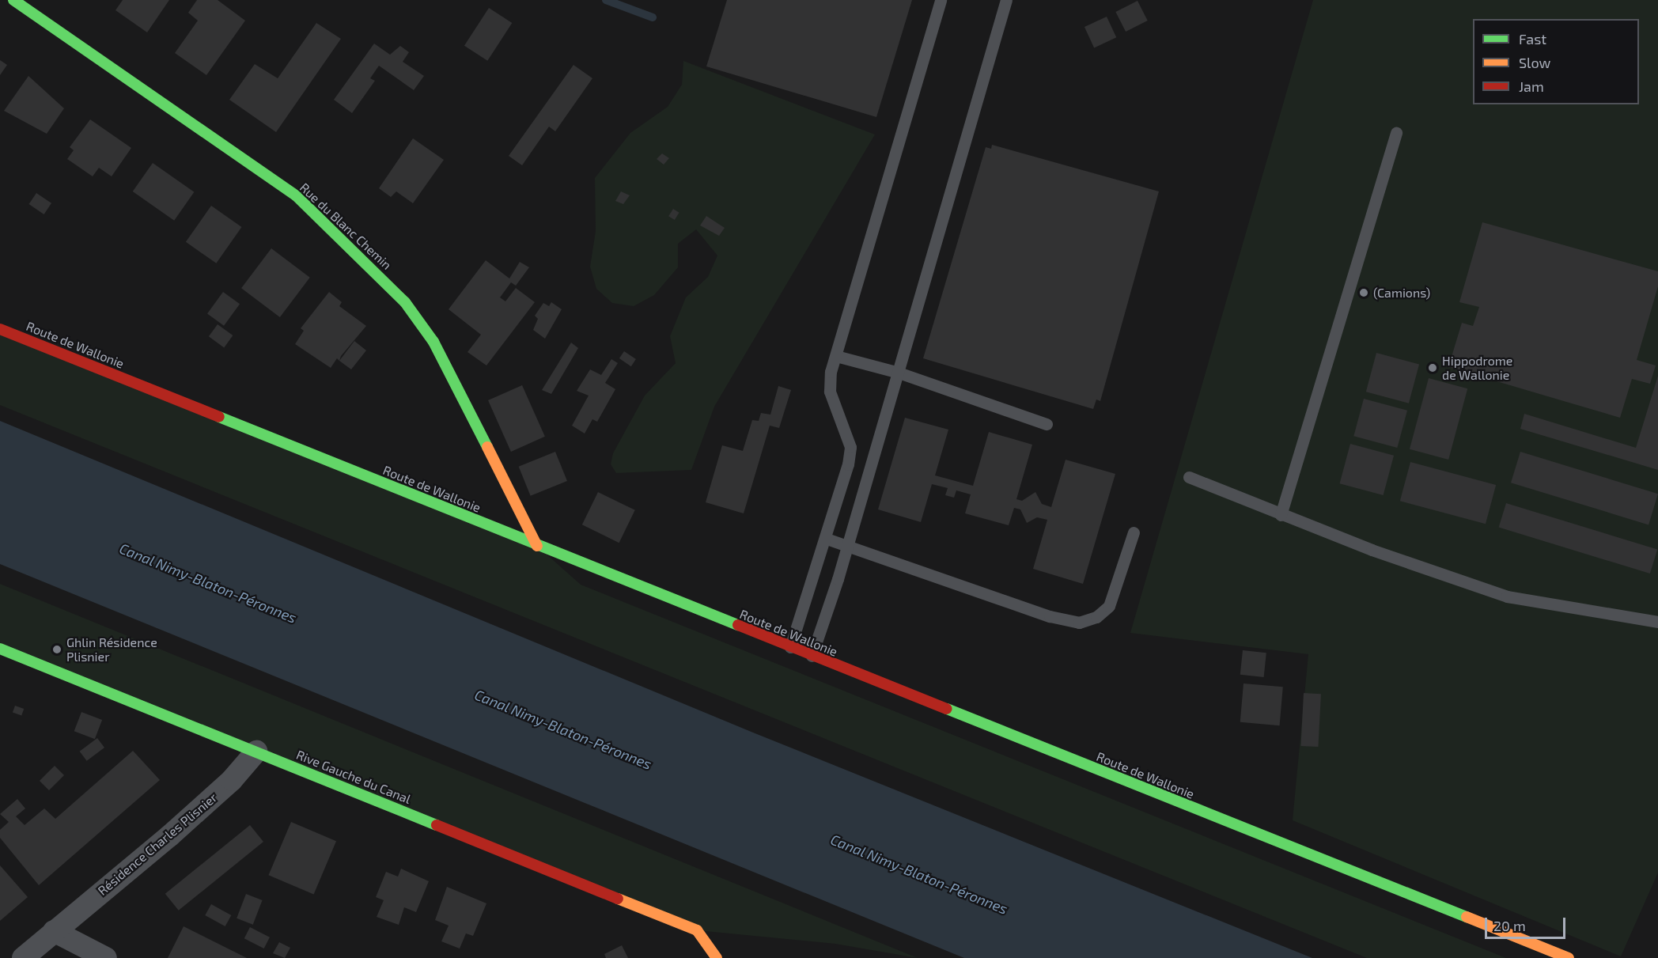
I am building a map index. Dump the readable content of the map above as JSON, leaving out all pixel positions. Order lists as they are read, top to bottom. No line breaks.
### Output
{"streets":{"main road":["Rue du Blanc Chemin","Route de Wallonie","Rive Gauche du Canal"],"street":["Résidence Charles Plisnier"]},"crossings":[["Rue du Blanc Chemin","Route de Wallonie"],["Rive Gauche du Canal","Résidence Charles Plisnier"]],"water":["Canal Nimy-Blaton-Péronnes"],"places":["(Camions)","Hippodrome de Wallonie","Ghlin Résidence Plisnier"],"legend":["Fast","Slow","Jam"],"scale_bar":"20 m"}
